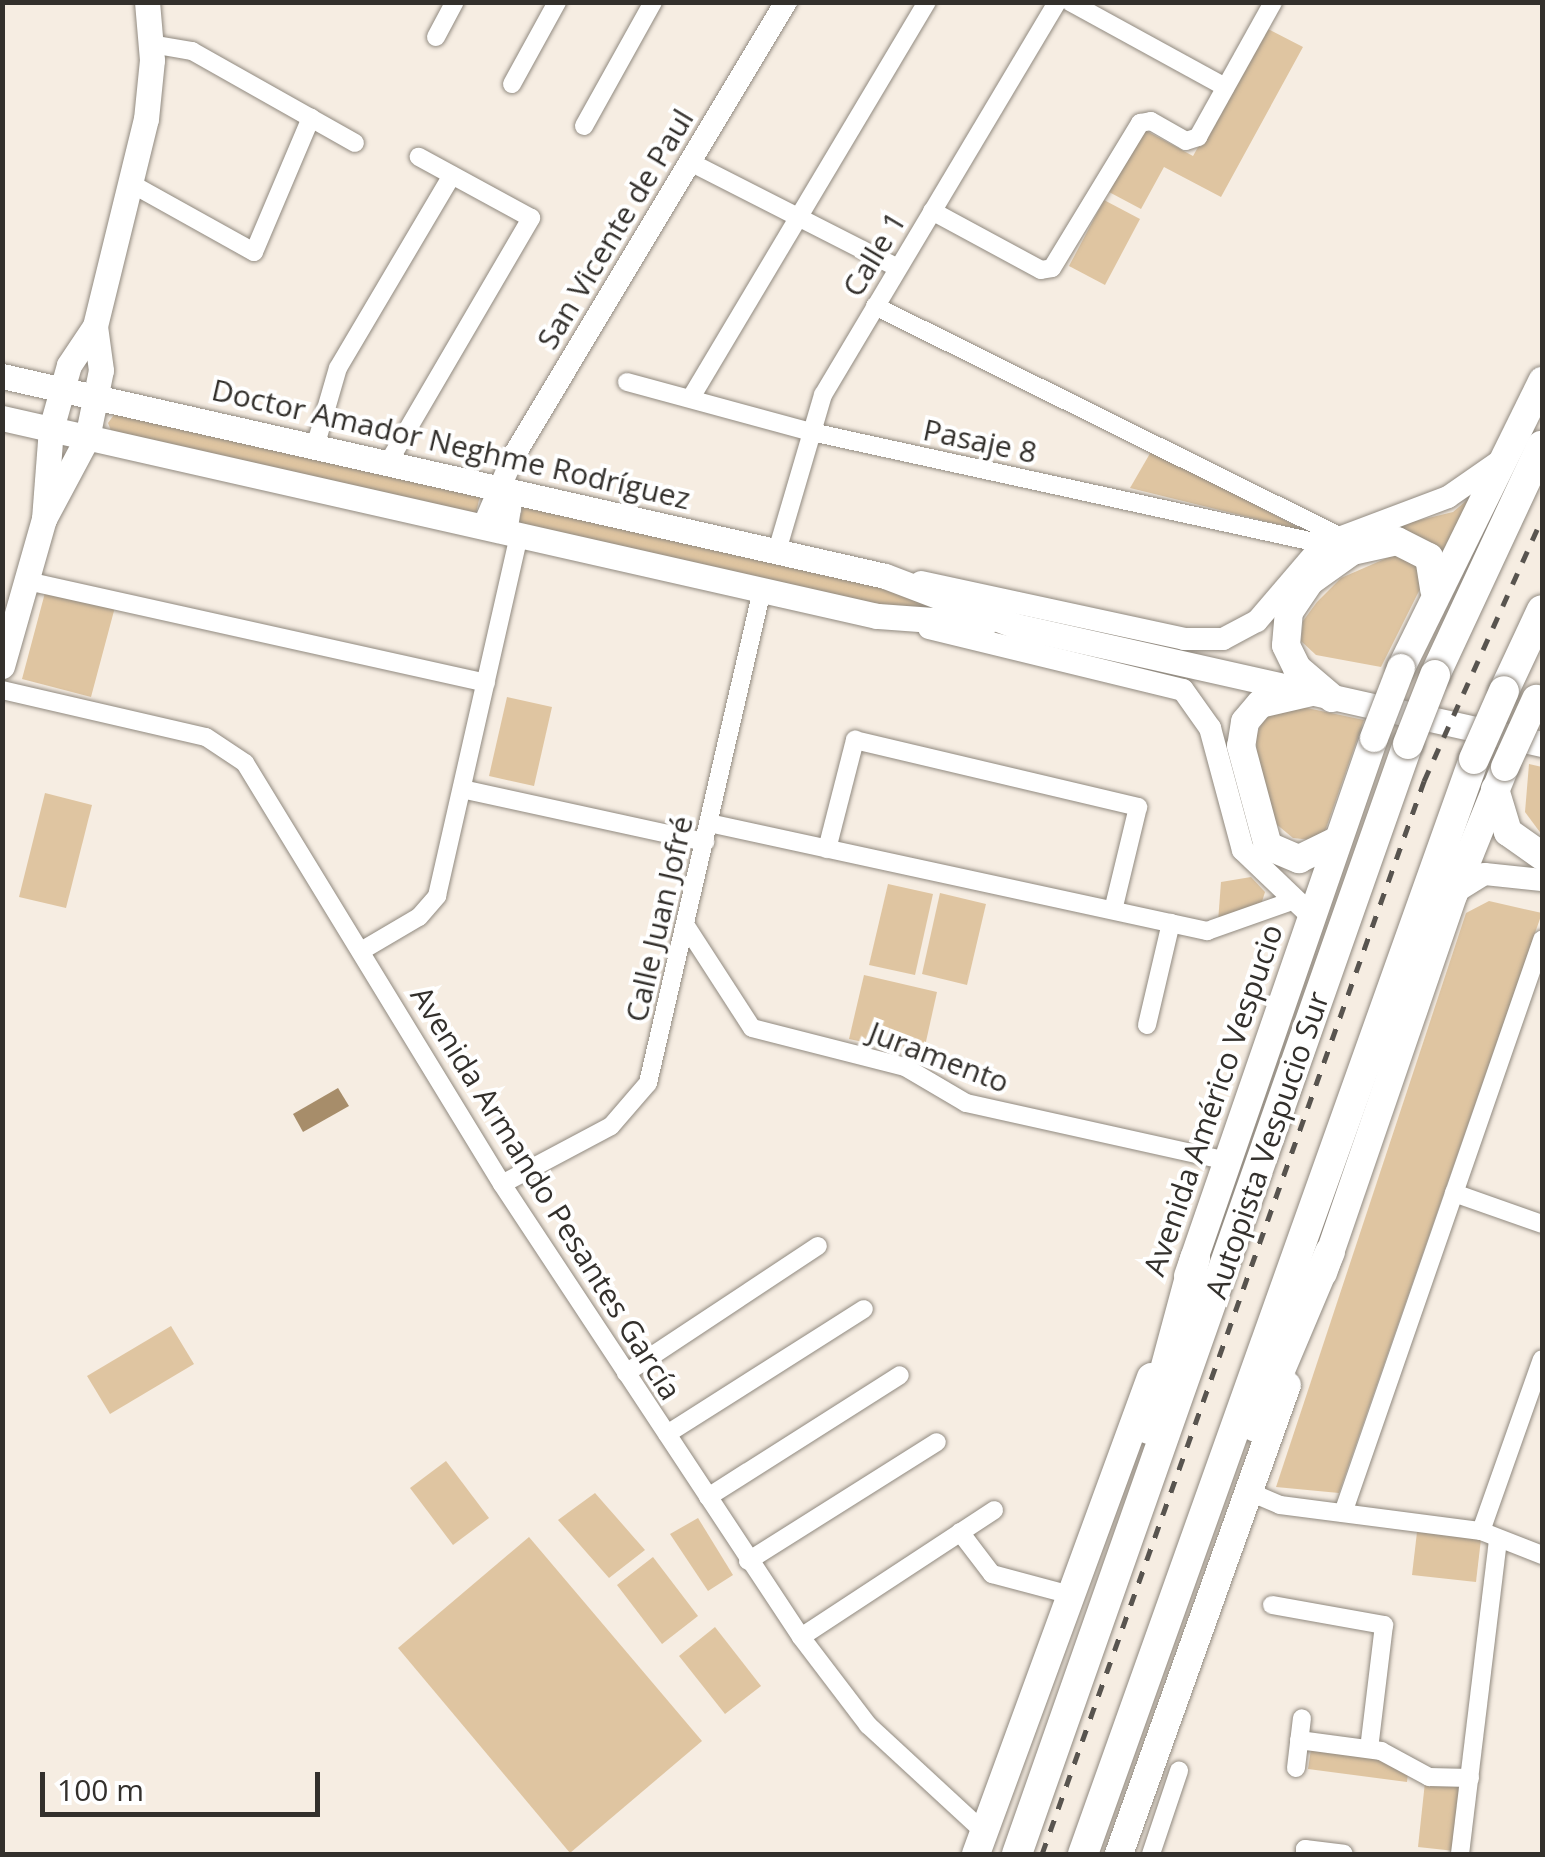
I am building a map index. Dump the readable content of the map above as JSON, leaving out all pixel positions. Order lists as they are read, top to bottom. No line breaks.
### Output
{"streets":{"highway":["Autopista Vespucio Sur"],"main road":["Doctor Amador Neghme Rodríguez","Avenida Américo Vespucio"],"street":["San Vicente de Paul","Calle 1","Pasaje 8","Calle Juan Jofré","Juramento","Avenida Armando Pesantes García"]},"crossings":[["San Vicente de Paul","Doctor Amador Neghme Rodríguez"],["Calle 1","Pasaje 8"],["Calle 1","Doctor Amador Neghme Rodríguez"],["Pasaje 8","Doctor Amador Neghme Rodríguez"],["Doctor Amador Neghme Rodríguez","Calle Juan Jofré"],["Doctor Amador Neghme Rodríguez","Avenida Américo Vespucio"],["Calle Juan Jofré","Juramento"],["Calle Juan Jofré","Avenida Armando Pesantes García"],["Juramento","Avenida Américo Vespucio"],["Avenida Américo Vespucio","Avenida Armando Pesantes García"]],"scale_bar":"100 m"}
